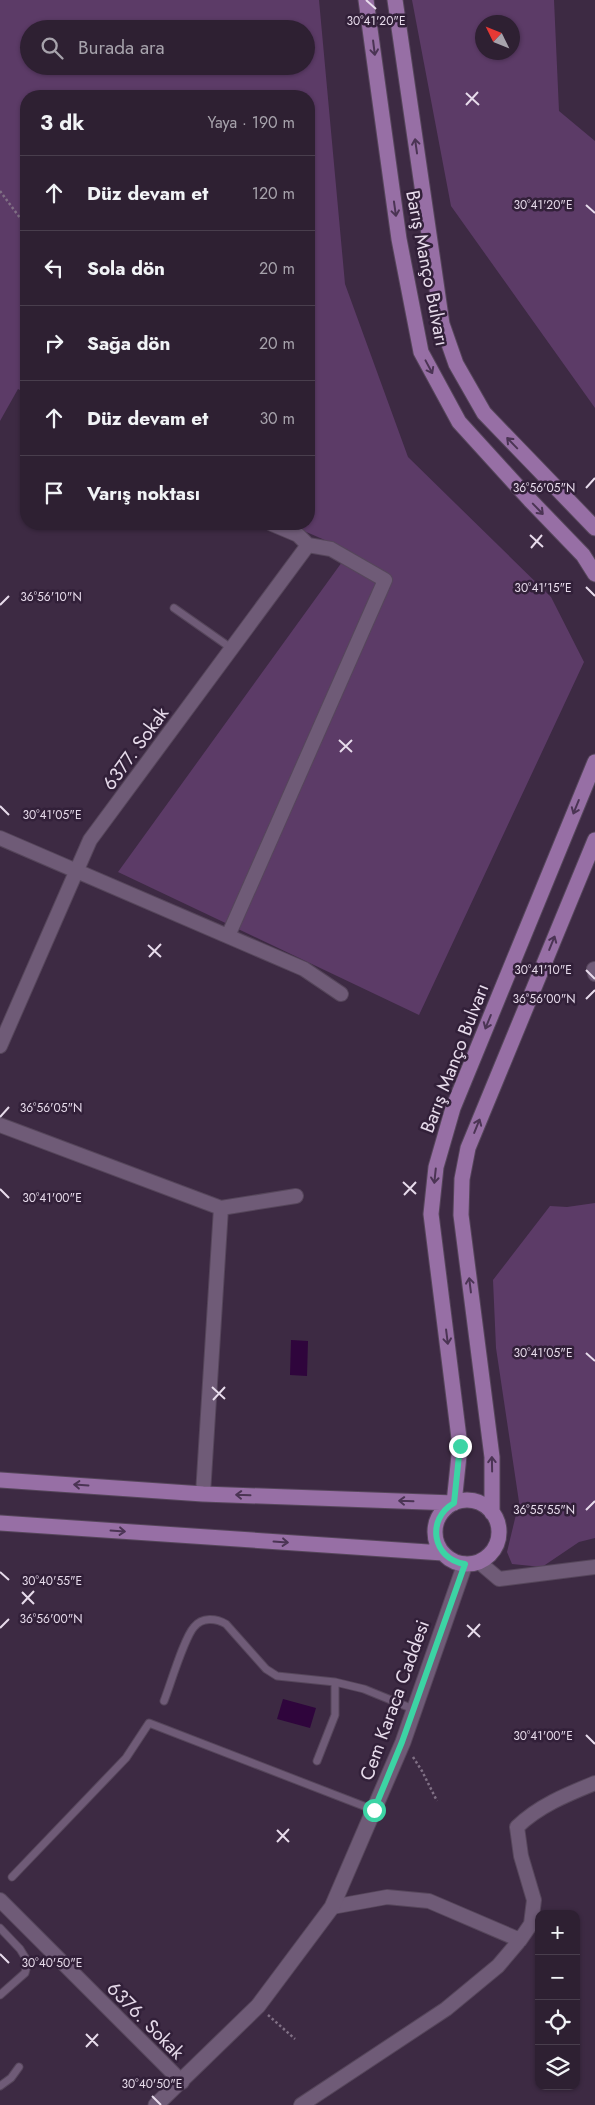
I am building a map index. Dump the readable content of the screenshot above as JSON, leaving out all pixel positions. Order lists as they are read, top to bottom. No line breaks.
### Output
{"streets":{"main road":["Barış Manço Bulvarı"],"street":["6377. Sokak","Cem Karaca Caddesi","6376. Sokak"]},"crossings":[["Barış Manço Bulvarı","Cem Karaca Caddesi"],["Cem Karaca Caddesi","6376. Sokak"]],"north":"top left","page":{"search":"Burada ara","heading":["3 dk","Yaya · 190 m"],"list":[["Düz devam et","120 m"],["Sola dön","20 m"],["Sağa dön","20 m"],["Düz devam et","30 m"],"Varış noktası"],"map_buttons":["+","−"]},"coordinates":["30°41'20\"E","36°56'05\"N","30°41'15\"E","36°56'10\"N","30°41'05\"E","30°41'10\"E","36°56'00\"N","30°41'00\"E","36°55'55\"N","30°40'55\"E","30°40'50\"E"]}
